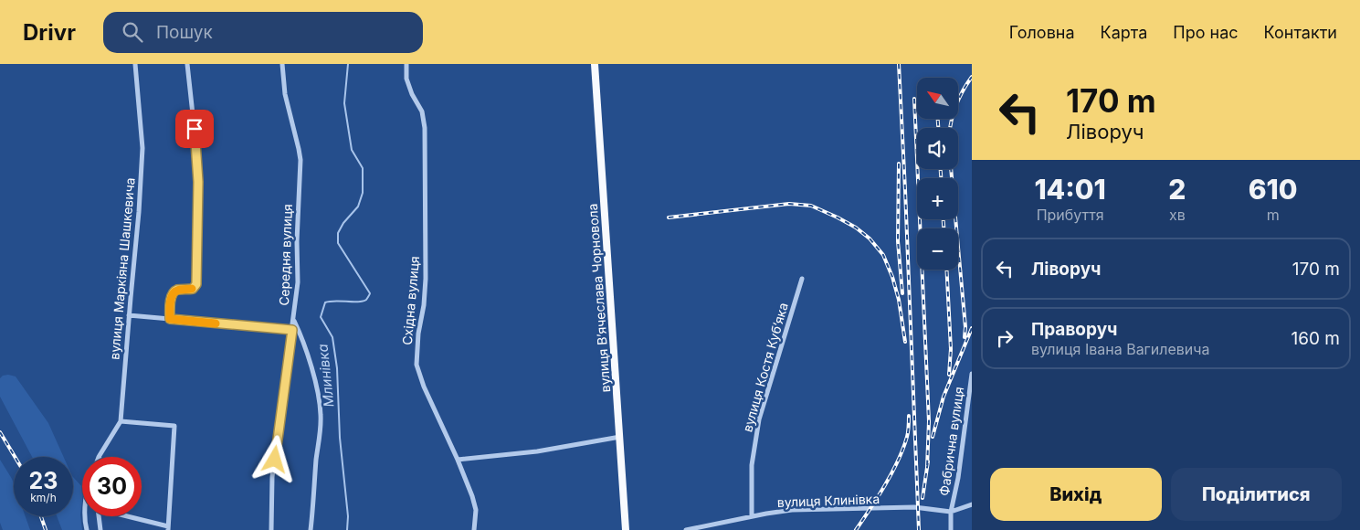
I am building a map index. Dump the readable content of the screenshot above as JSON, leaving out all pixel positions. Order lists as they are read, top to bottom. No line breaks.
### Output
{"streets":{"main road":["вулиця Вʼячеслава Чорновола"],"street":["Середня вулиця","вулиця Маркіяна Шашкевича","Східна вулиця","вулиця Костя Кубʼяка","Фабрична вулиця","вулиця Клинівка"]},"crossings":[["вулиця Костя Кубʼяка","вулиця Клинівка"],["Фабрична вулиця","вулиця Клинівка"]],"water":["Млинівка"],"north":"top left","page":{"header":"Drivr","search":"Пошук","nav":["Головна","Карта","Про нас","Контакти"],"turn":["170 m","Ліворуч"],"map_buttons":["+","−"],"eta":["14:01","Прибуття","2","хв","610","m"],"list":[{"name":"Ліворуч","value":"170 m"},{"name":"Праворуч","note":"вулиця Івана Вагилевича","value":"160 m"}],"speed":"23 km/h","limit":"30","buttons":["Вихід","Поділитися"]}}
